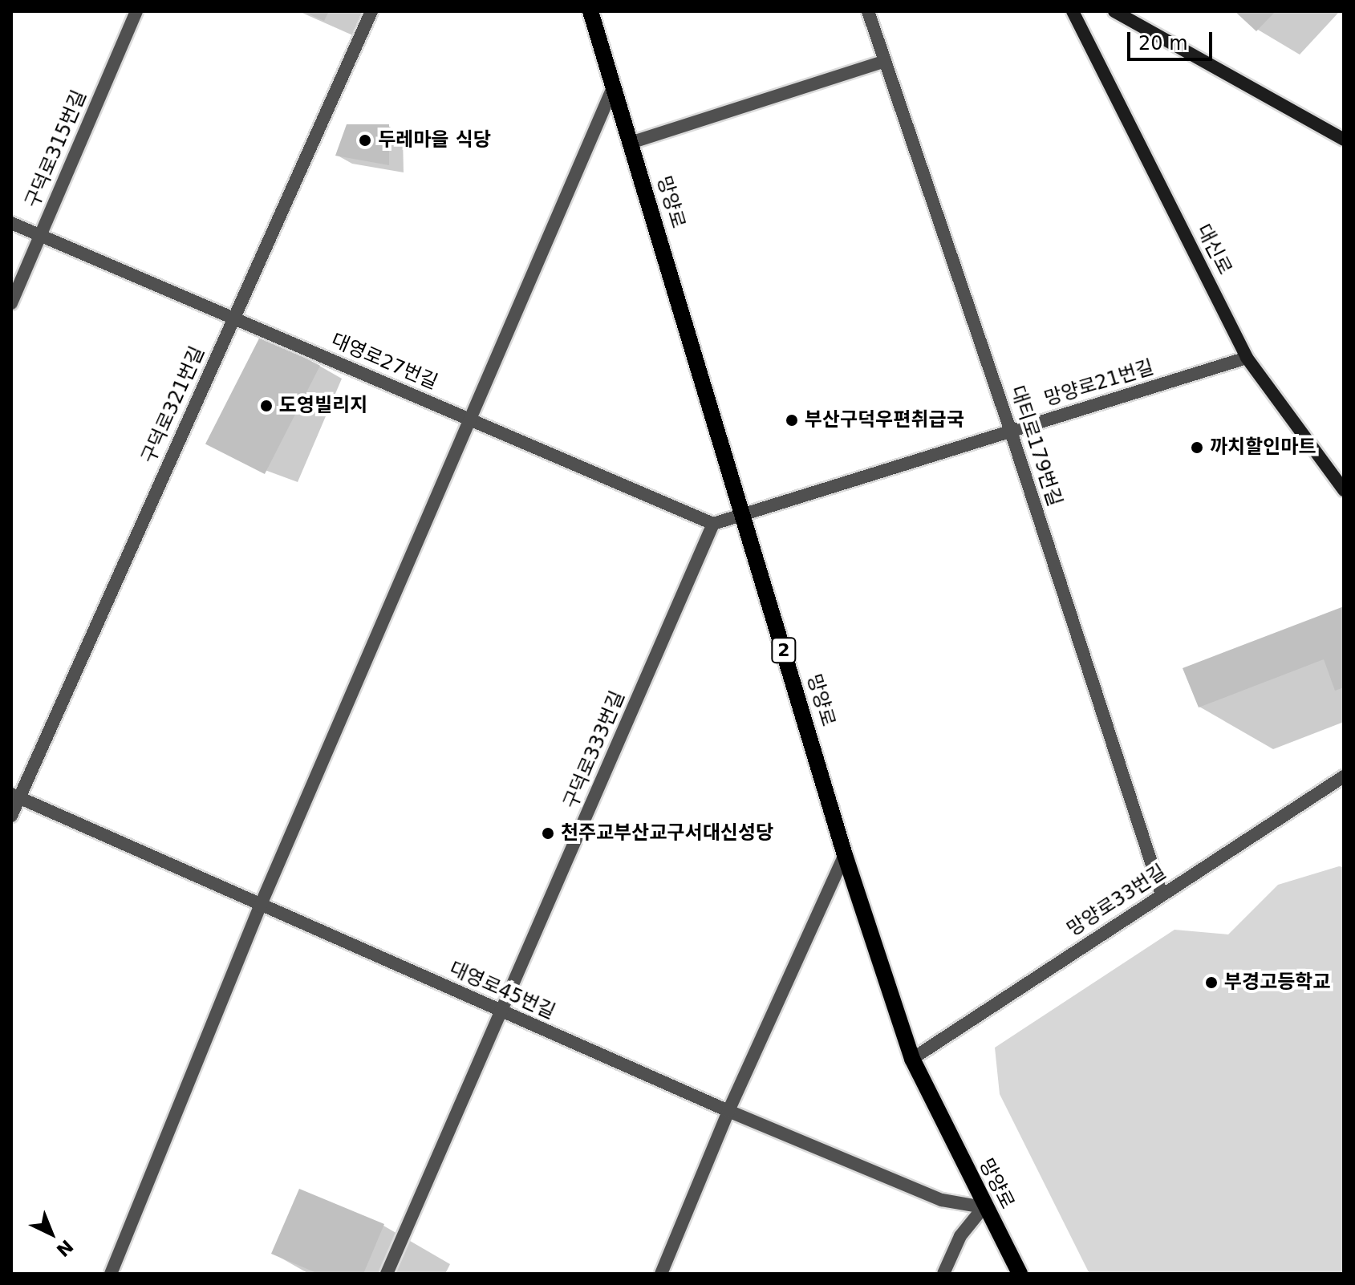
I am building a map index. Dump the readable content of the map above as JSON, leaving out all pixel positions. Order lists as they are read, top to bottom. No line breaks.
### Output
{"streets":{"main road":["망양로","2"],"street":["구덕로315번길","대신로","대영로27번길","망양로21번길","구덕로321번길","대티로179번길","구덕로333번길","망양로33번길","대영로45번길"]},"crossings":[["구덕로315번길","대영로27번길"],["망양로","망양로21번길"],["망양로","망양로33번길"],["망양로","대영로45번길"],["대신로","망양로21번길"],["대영로27번길","구덕로321번길"],["대영로27번길","구덕로333번길"],["망양로21번길","대티로179번길"],["구덕로321번길","대영로45번길"],["대티로179번길","망양로33번길"],["구덕로333번길","대영로45번길"]],"places":["두레마을 식당","도영빌리지","부산구덕우편취급국","까치할인마트","천주교부산교구서대신성당","부경고등학교"],"scale_bar":"20 m","north":"bottom right"}
